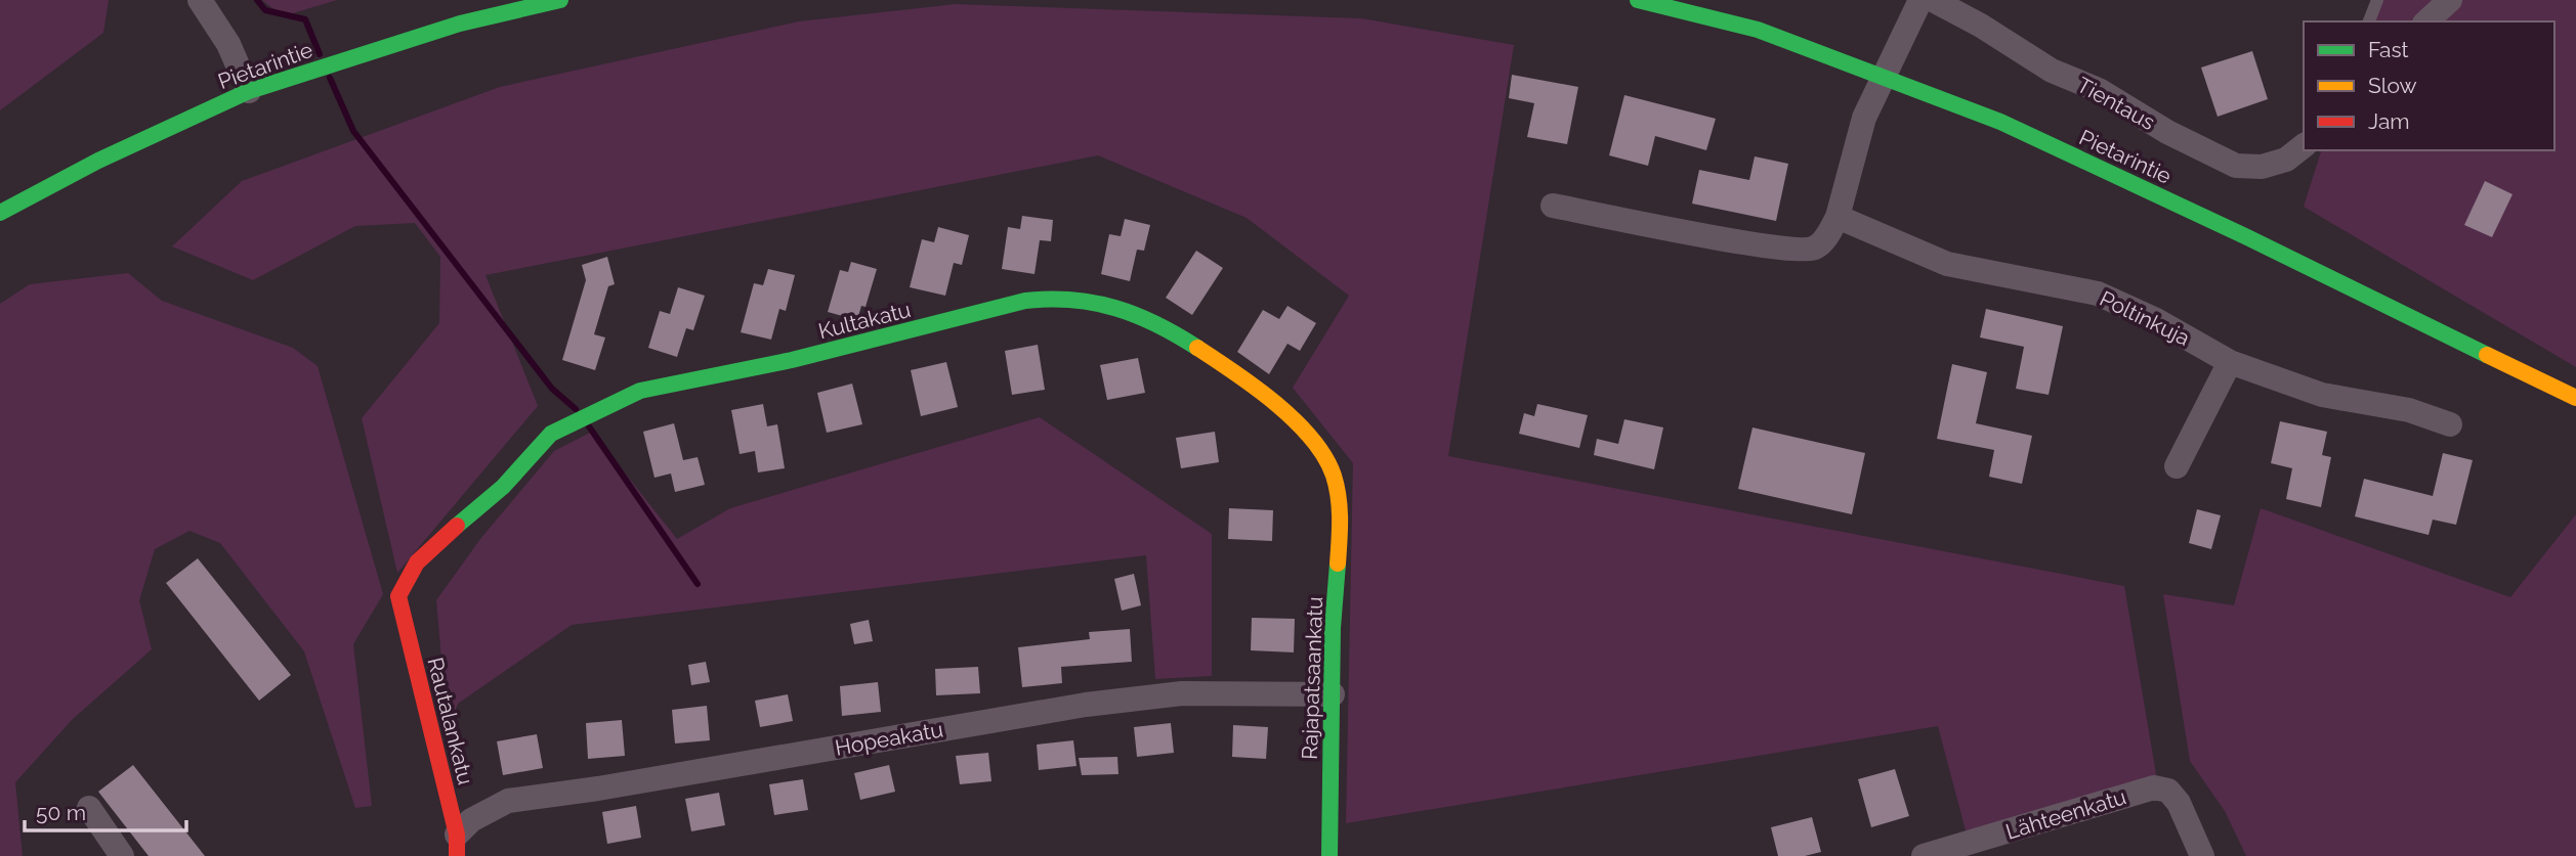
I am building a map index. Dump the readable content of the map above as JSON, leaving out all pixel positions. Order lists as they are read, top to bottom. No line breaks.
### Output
{"streets":{"street":["Pietarintie","Tientaus","Poltinkuja","Kultakatu","Rajapatsaankatu","Rautalankatu","Hopeakatu","Lähteenkatu"]},"crossings":[["Kultakatu","Rajapatsaankatu"],["Kultakatu","Rautalankatu"],["Rajapatsaankatu","Hopeakatu"],["Rautalankatu","Hopeakatu"]],"legend":["Fast","Slow","Jam"],"scale_bar":"50 m"}
